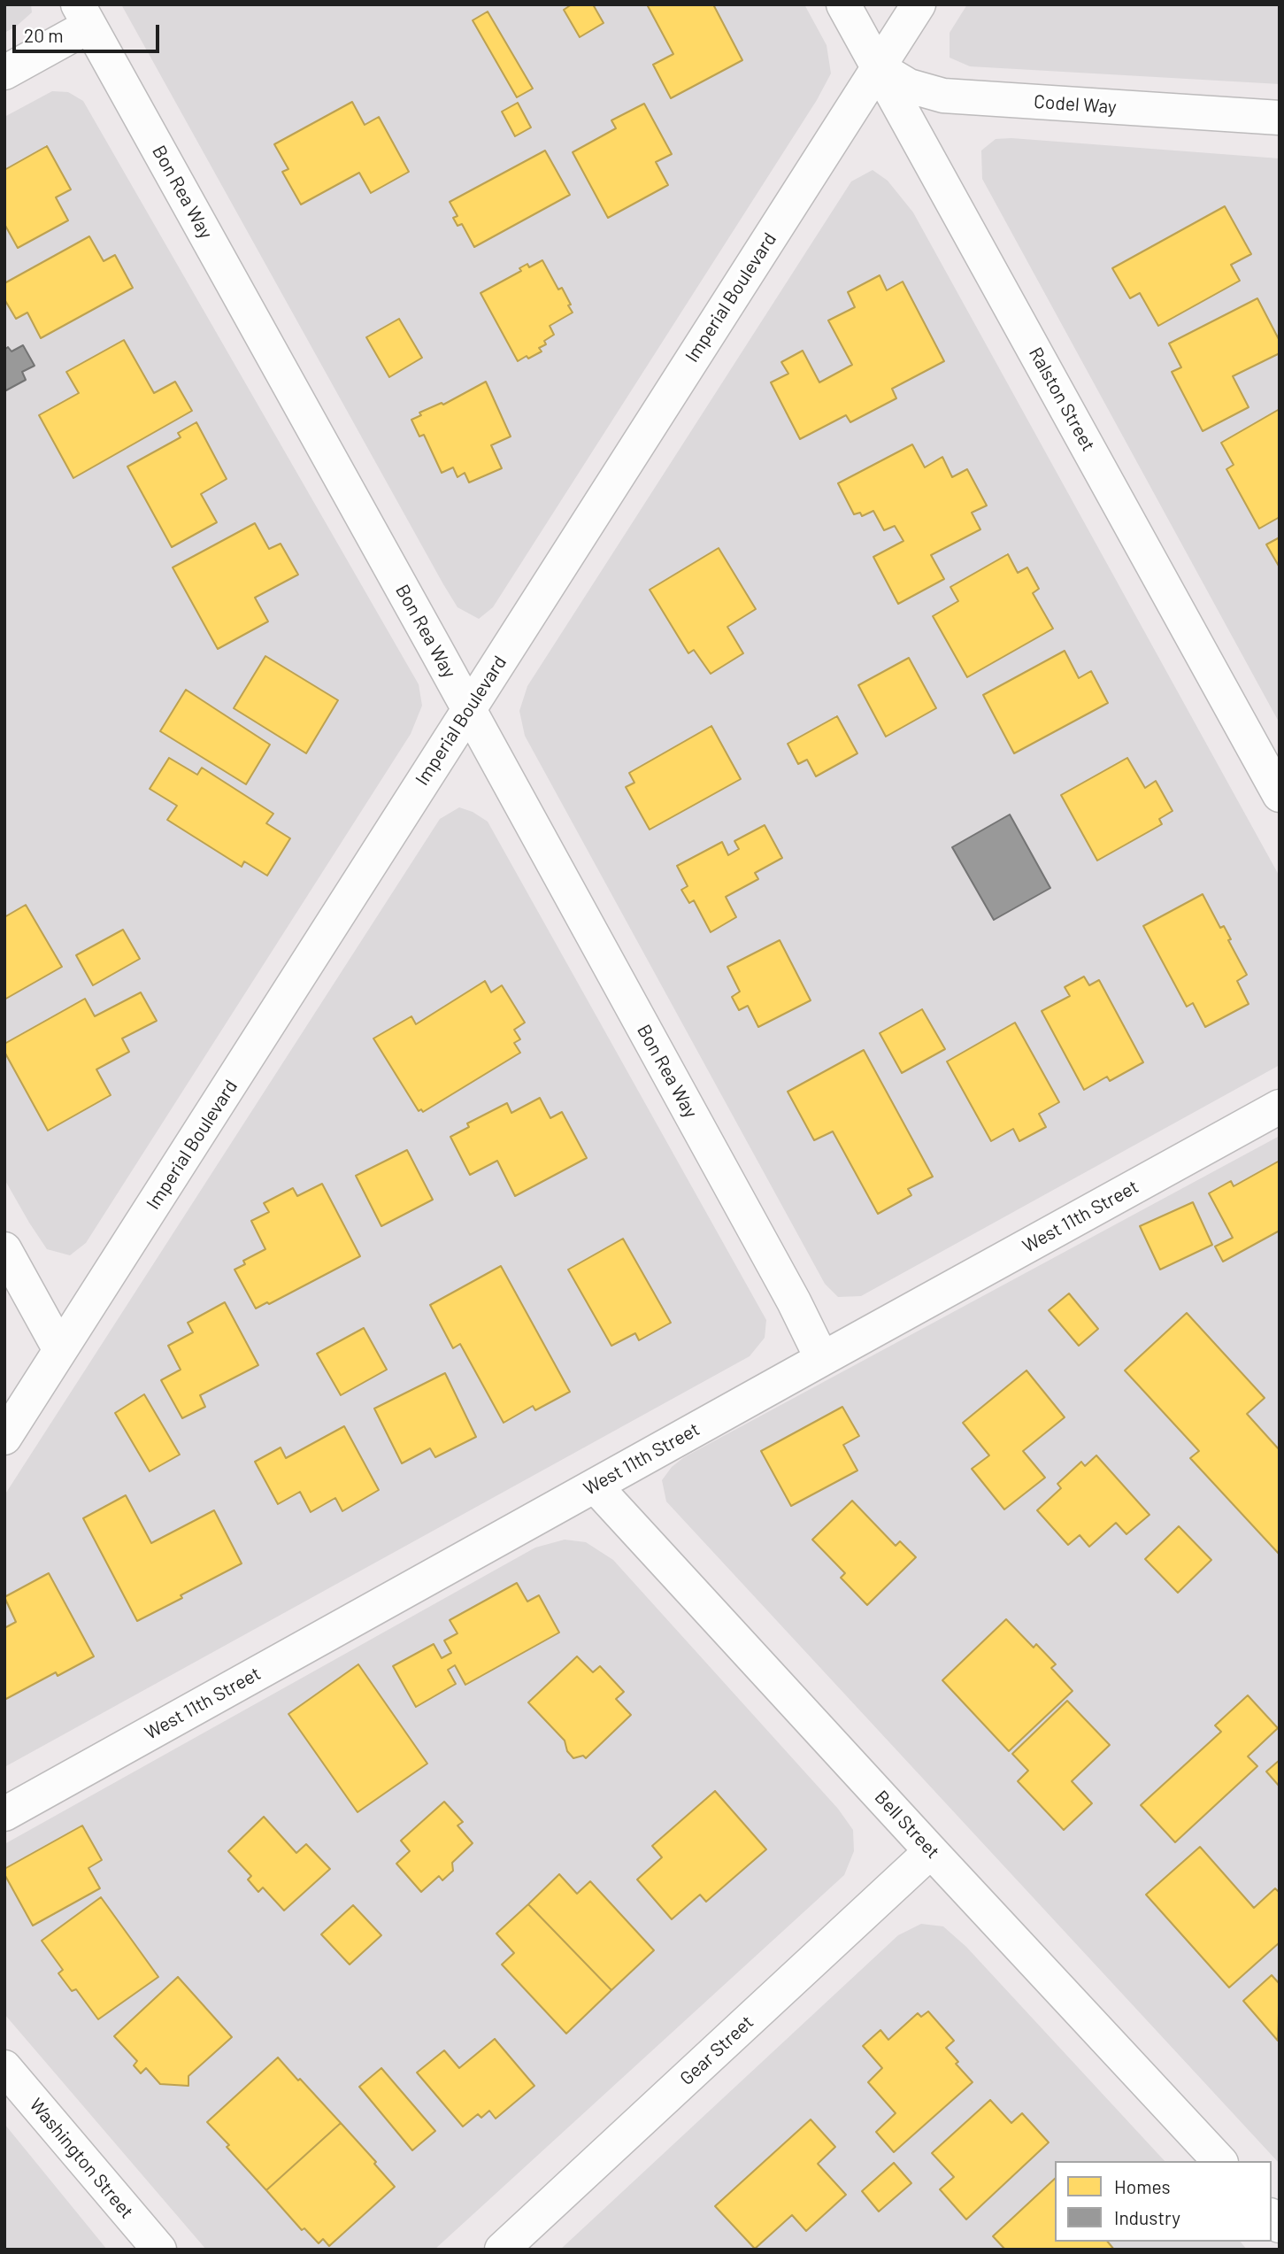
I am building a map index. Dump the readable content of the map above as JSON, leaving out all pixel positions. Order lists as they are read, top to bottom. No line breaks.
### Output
{"streets":{"street":["Codel Way","Bon Rea Way","Imperial Boulevard","Ralston Street","West 11th Street","Bell Street","Gear Street","Washington Street"]},"crossings":[["Codel Way","Imperial Boulevard"],["Codel Way","Ralston Street"],["Bon Rea Way","Imperial Boulevard"],["Bon Rea Way","West 11th Street"],["Imperial Boulevard","Ralston Street"],["West 11th Street","Bell Street"],["Bell Street","Gear Street"]],"legend":["Homes","Industry"],"scale_bar":"20 m"}
